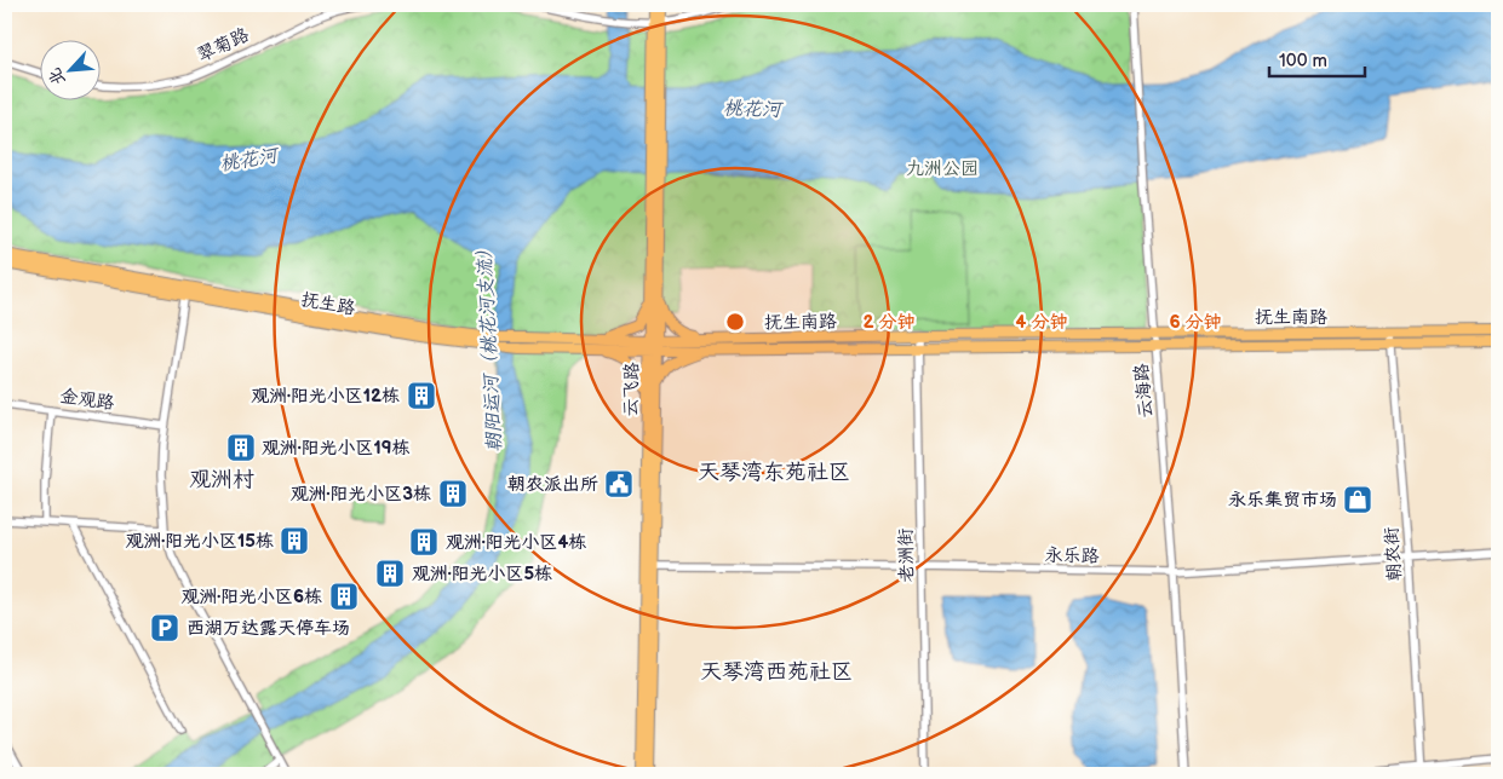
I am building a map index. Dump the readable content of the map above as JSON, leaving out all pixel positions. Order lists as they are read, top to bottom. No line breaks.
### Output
{"streets":{"main road":["抚生路","抚生南路","云飞路"],"street":["翠菊路","云海路","金观路","朝农街","老洲街","永乐路"]},"crossings":[["抚生路","抚生南路"],["抚生路","云飞路"],["抚生南路","云飞路"],["抚生南路","云海路"],["抚生南路","朝农街"],["抚生南路","老洲街"],["云飞路","永乐路"],["云海路","永乐路"],["朝农街","永乐路"],["老洲街","永乐路"]],"districts":["天琴湾东苑社区","观洲村","天琴湾西苑社区"],"water":["桃花河","朝阳运河（桃花河支流）"],"parks":["九洲公园"],"places":{"building":["观洲·阳光小区12栋","观洲·阳光小区19栋","观洲·阳光小区3栋","观洲·阳光小区15栋","观洲·阳光小区4栋","观洲·阳光小区5栋","观洲·阳光小区6栋"],"public building":["朝农派出所"],"shop":["永乐集贸市场"],"parking":["西湖万达露天停车场"]},"scale_bar":"100 m","north":"bottom left","rings":["2 分钟","4 分钟","6 分钟"]}
